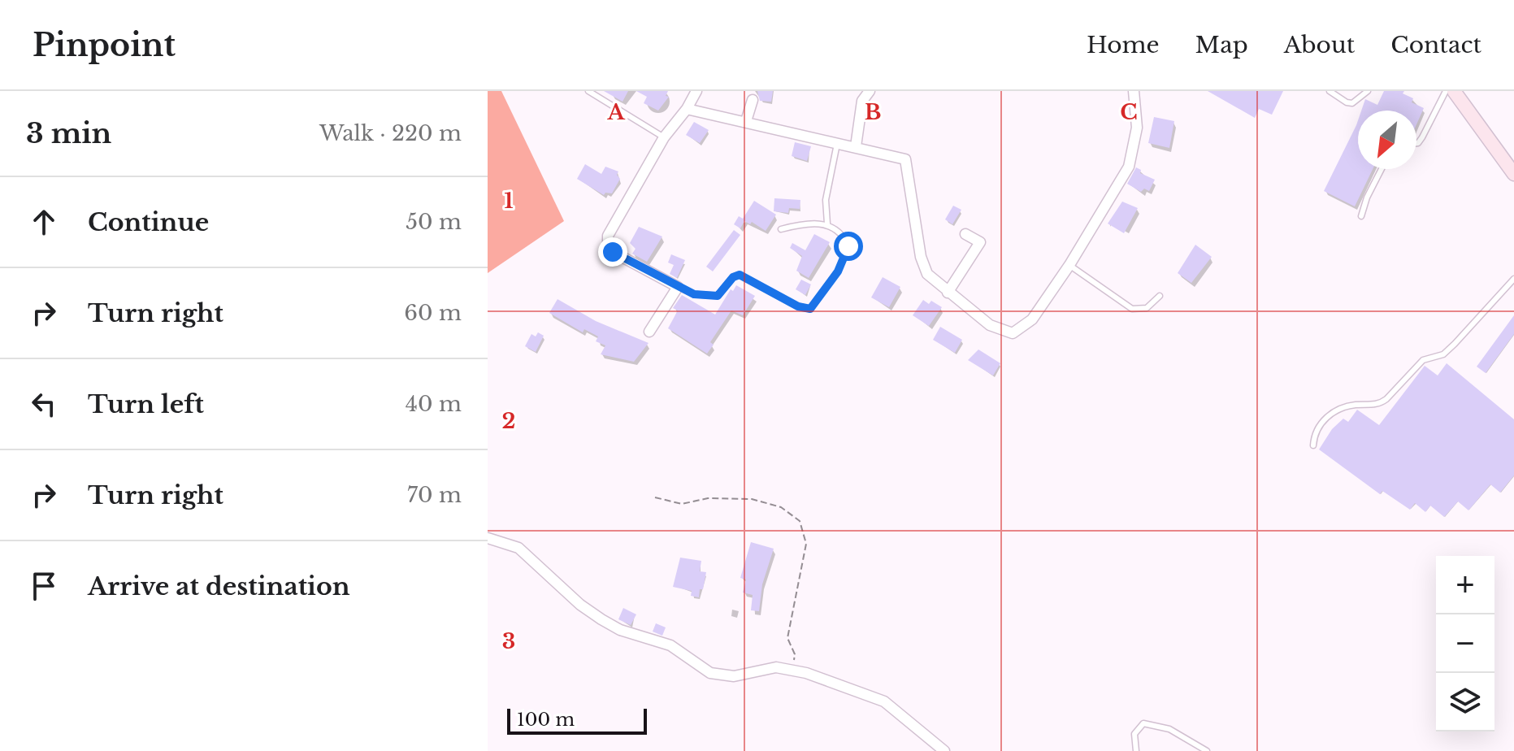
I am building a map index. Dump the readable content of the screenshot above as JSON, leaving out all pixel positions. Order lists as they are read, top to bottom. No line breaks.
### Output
{"scale_bar":"100 m","north":"bottom left","page":{"header":"Pinpoint","nav":["Home","Map","About","Contact"],"heading":["3 min","Walk · 220 m"],"list":[["Continue","50 m"],["Turn right","60 m"],["Turn left","40 m"],["Turn right","70 m"],"Arrive at destination"],"map_buttons":["+","−"],"scale":"100 m"},"grid":{"columns":["A","B","C"],"rows":["1","2","3"]}}
